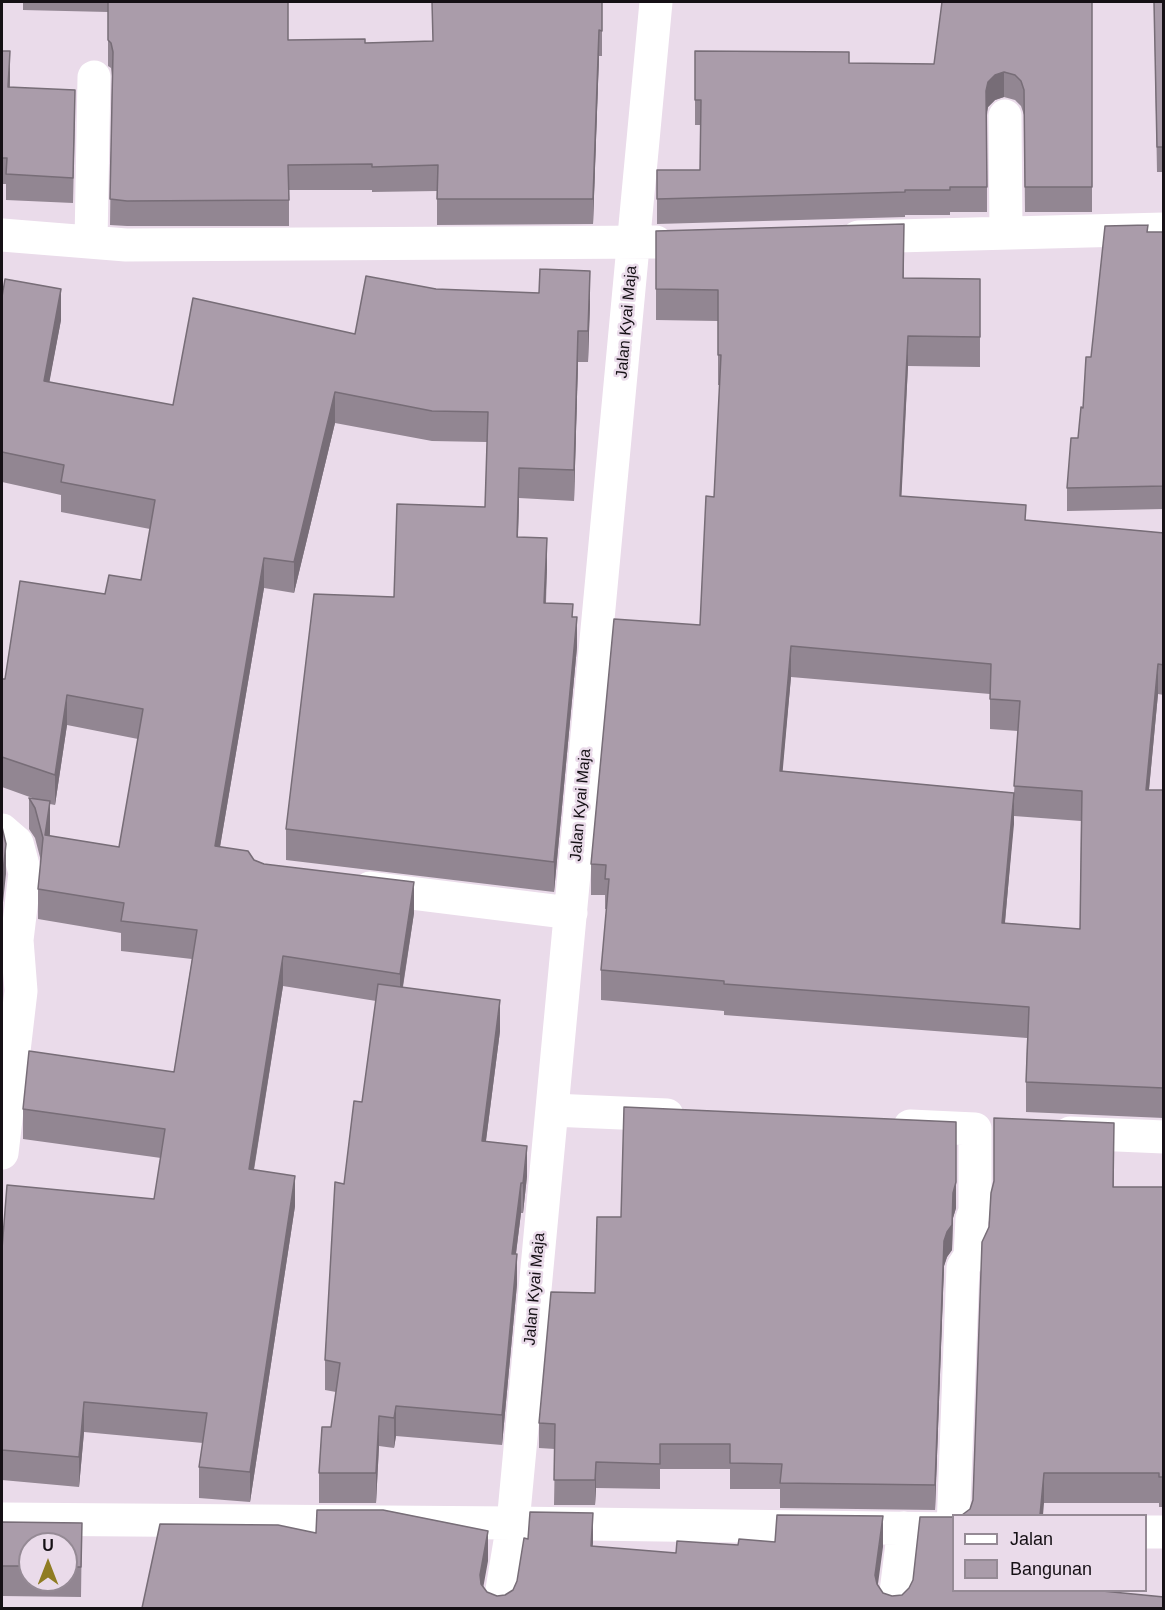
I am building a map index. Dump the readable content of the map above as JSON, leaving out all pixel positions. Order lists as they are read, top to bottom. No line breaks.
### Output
{"streets":{"street":["Jalan Kyai Maja"]},"legend":["Jalan","Bangunan"],"north":"top"}
